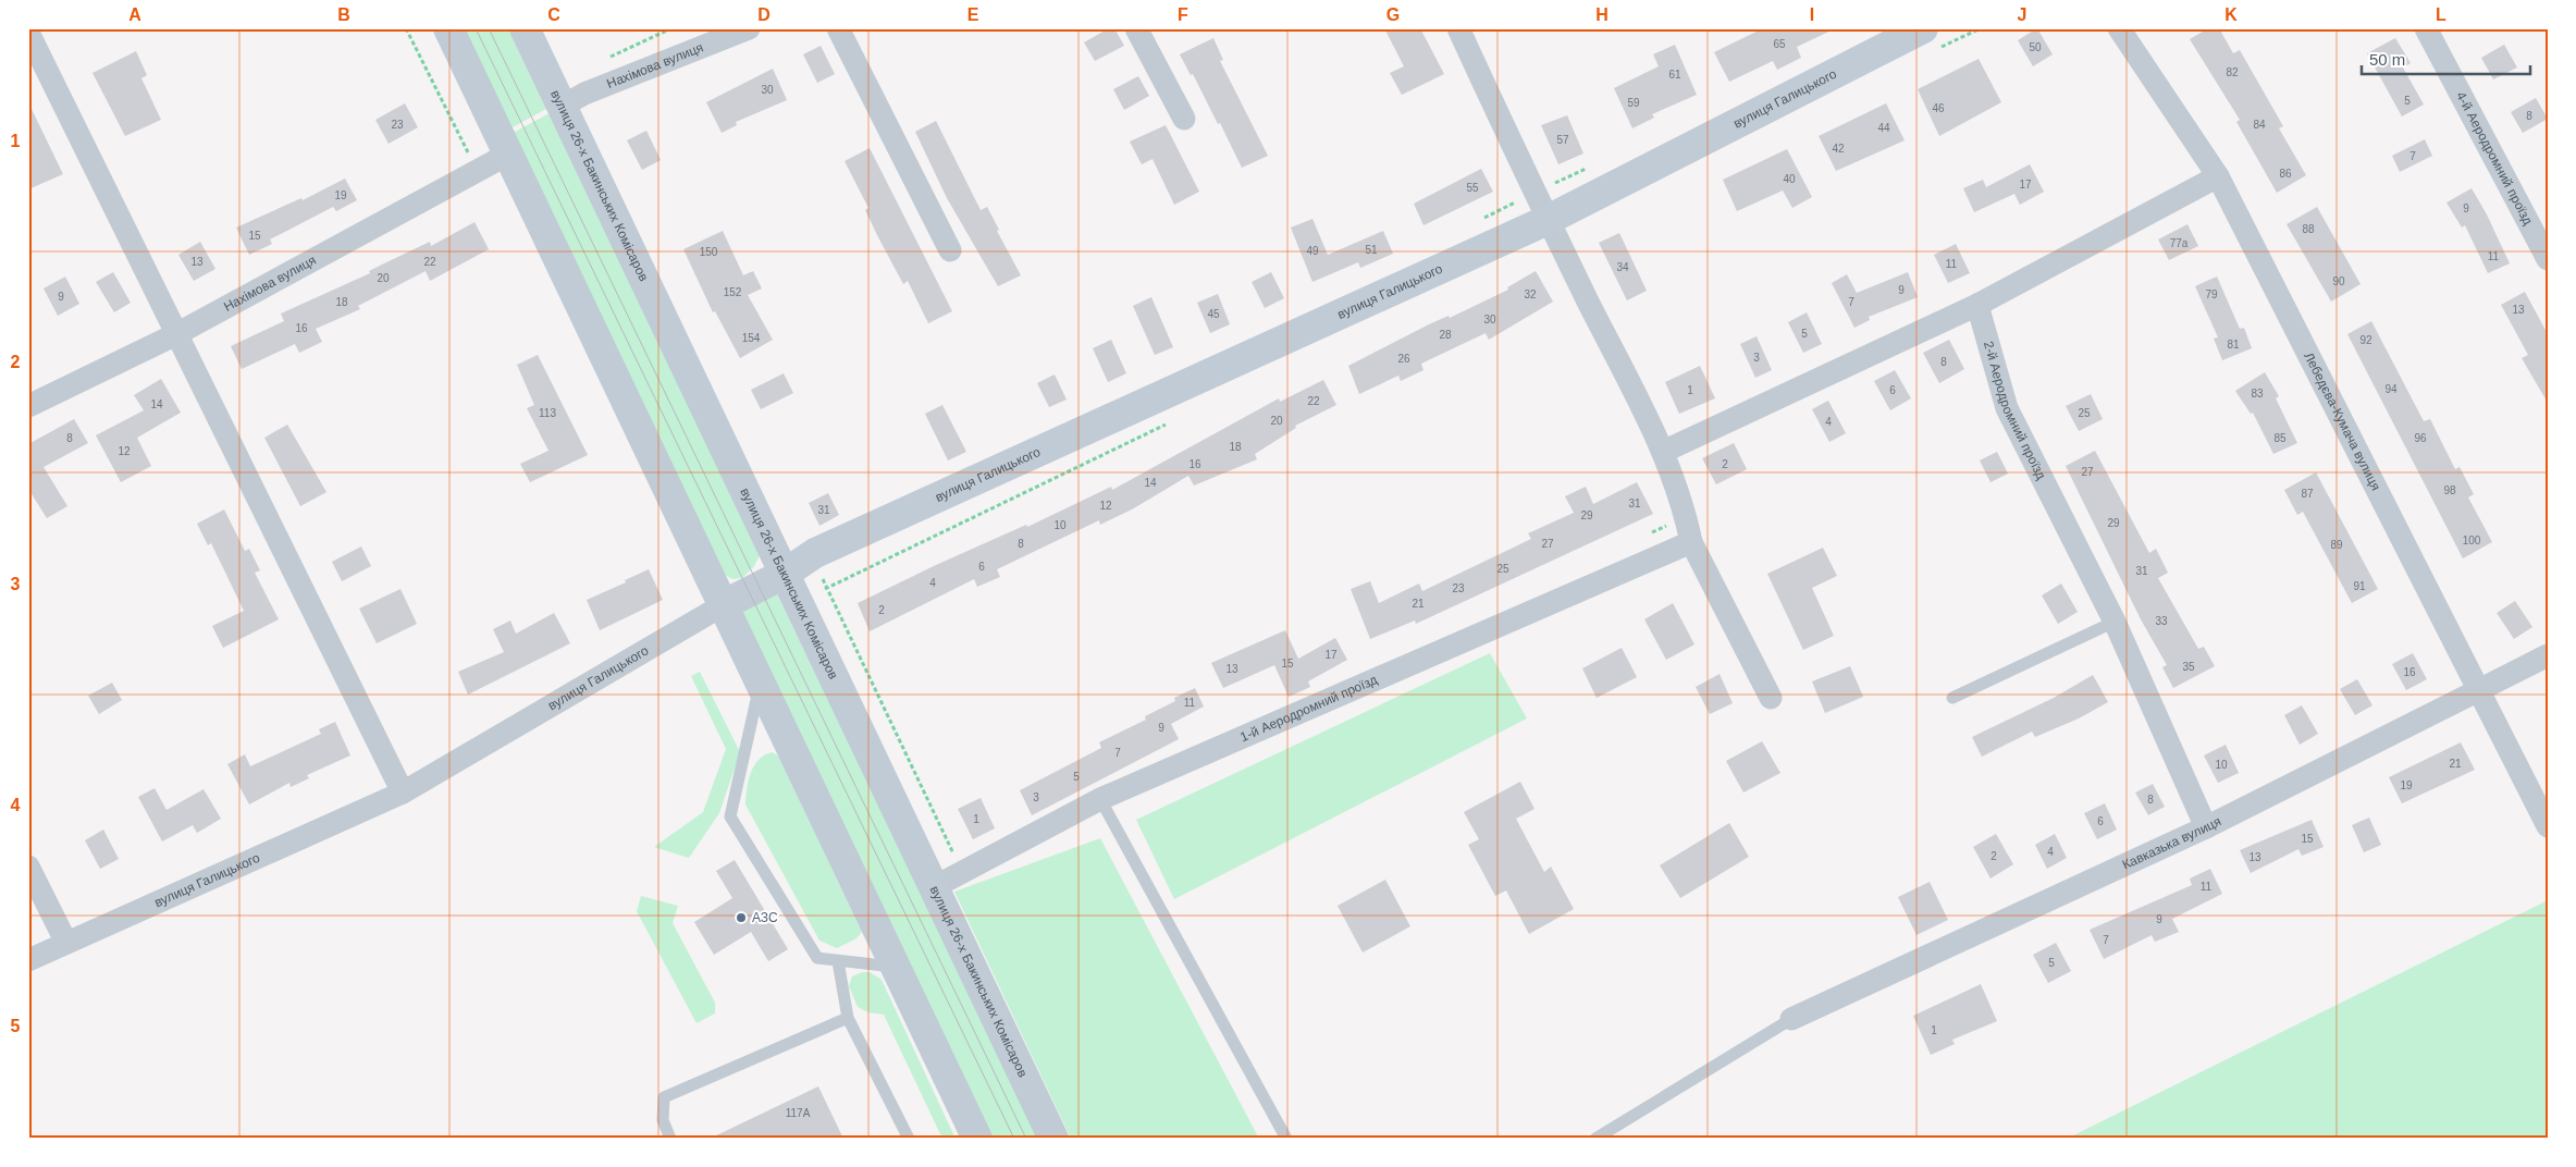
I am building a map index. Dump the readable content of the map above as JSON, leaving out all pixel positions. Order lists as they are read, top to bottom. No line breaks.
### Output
{"streets":{"street":["Нахімова вулиця","вулиця Галицького","4-й Аеродромний проїзд","вулиця 26-х Бакинських Комісаров","2-й Аеродромний проїзд","Лебедєва-Кумача вулиця","1-й Аеродромний проїзд","Кавказька вулиця"]},"crossings":[["Нахімова вулиця","вулиця 26-х Бакинських Комісаров"],["вулиця Галицького","вулиця 26-х Бакинських Комісаров"],["вулиця 26-х Бакинських Комісаров","1-й Аеродромний проїзд"],["2-й Аеродромний проїзд","Кавказька вулиця"],["Лебедєва-Кумача вулиця","Кавказька вулиця"]],"places":["АЗС"],"house_numbers":["65","50","82","61","30","5","59","46","8","23","84","44","57","42","7","86","40","17","55","19","9","88","15","77а","51","49","150","11","13","22","11","34","20","90","9","152","32","79","9","18","7","13","45","30","16","5","28","154","92","81","3","26","8","94","1","6","83","22","14","113","25","20","4","8","85","96","18","12","16","2","27","14","98","87","31","12","31","29","29","10","100","8","27","89","6","25","31","4","91","23","21","2","33","17","15","35","13","16","11","9","7","21","10","5","19","3","8","1","6","15","4","2","13","11","9","7","5","1","117А"],"scale_bar":"50 m","grid":{"columns":["A","B","C","D","E","F","G","H","I","J","K","L"],"rows":["1","2","3","4","5"]}}
